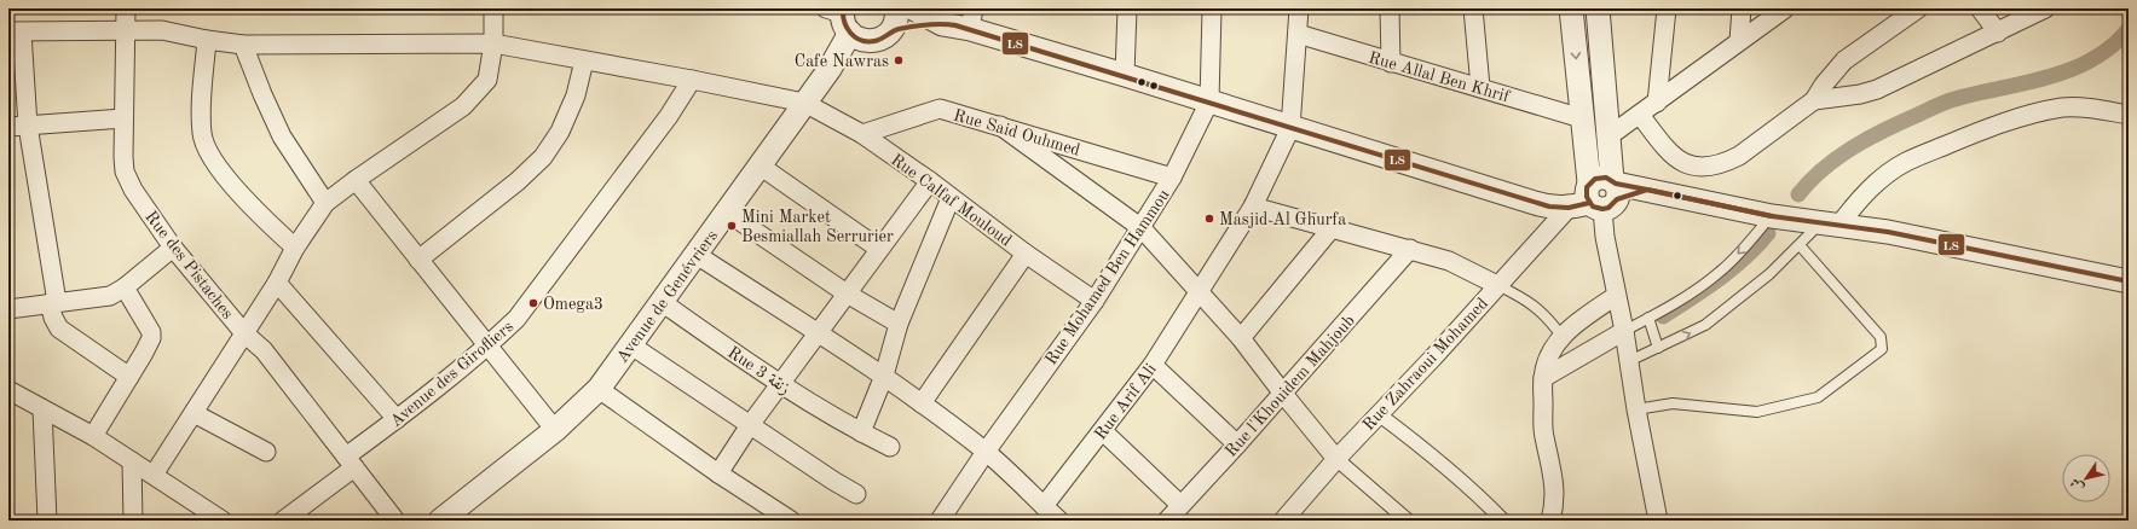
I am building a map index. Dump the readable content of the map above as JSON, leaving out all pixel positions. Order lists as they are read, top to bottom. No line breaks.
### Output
{"streets":{"street":["Rue Allal Ben Khrif","Rue Said Ouhmed","Rue Calfaf Mouloud","Rue des Pistaches","Rue Mohamed Ben Hammou","Avenue de Genévriers","Rue Zahraoui Mohamed","Rue 3 زنقة","Avenue des Girofliers","Rue l'Khouidem Mahjoub","Rue Arif Ali"]},"crossings":[["Rue Said Ouhmed","Rue Calfaf Mouloud"],["Rue Said Ouhmed","Rue Mohamed Ben Hammou"],["Rue Calfaf Mouloud","Rue des Pistaches"],["Rue Calfaf Mouloud","Rue Mohamed Ben Hammou"],["Rue Calfaf Mouloud","Avenue de Genévriers"],["Rue Calfaf Mouloud","Avenue des Girofliers"],["Rue des Pistaches","Avenue des Girofliers"],["Avenue de Genévriers","Rue 3 زنقة"]],"places":["Cafe Nawras","Masjid Al Ghurfa","Mini Market Besmiallah Serrurier","Omega3"],"lines":["transit line L8"],"north":"bottom left"}
